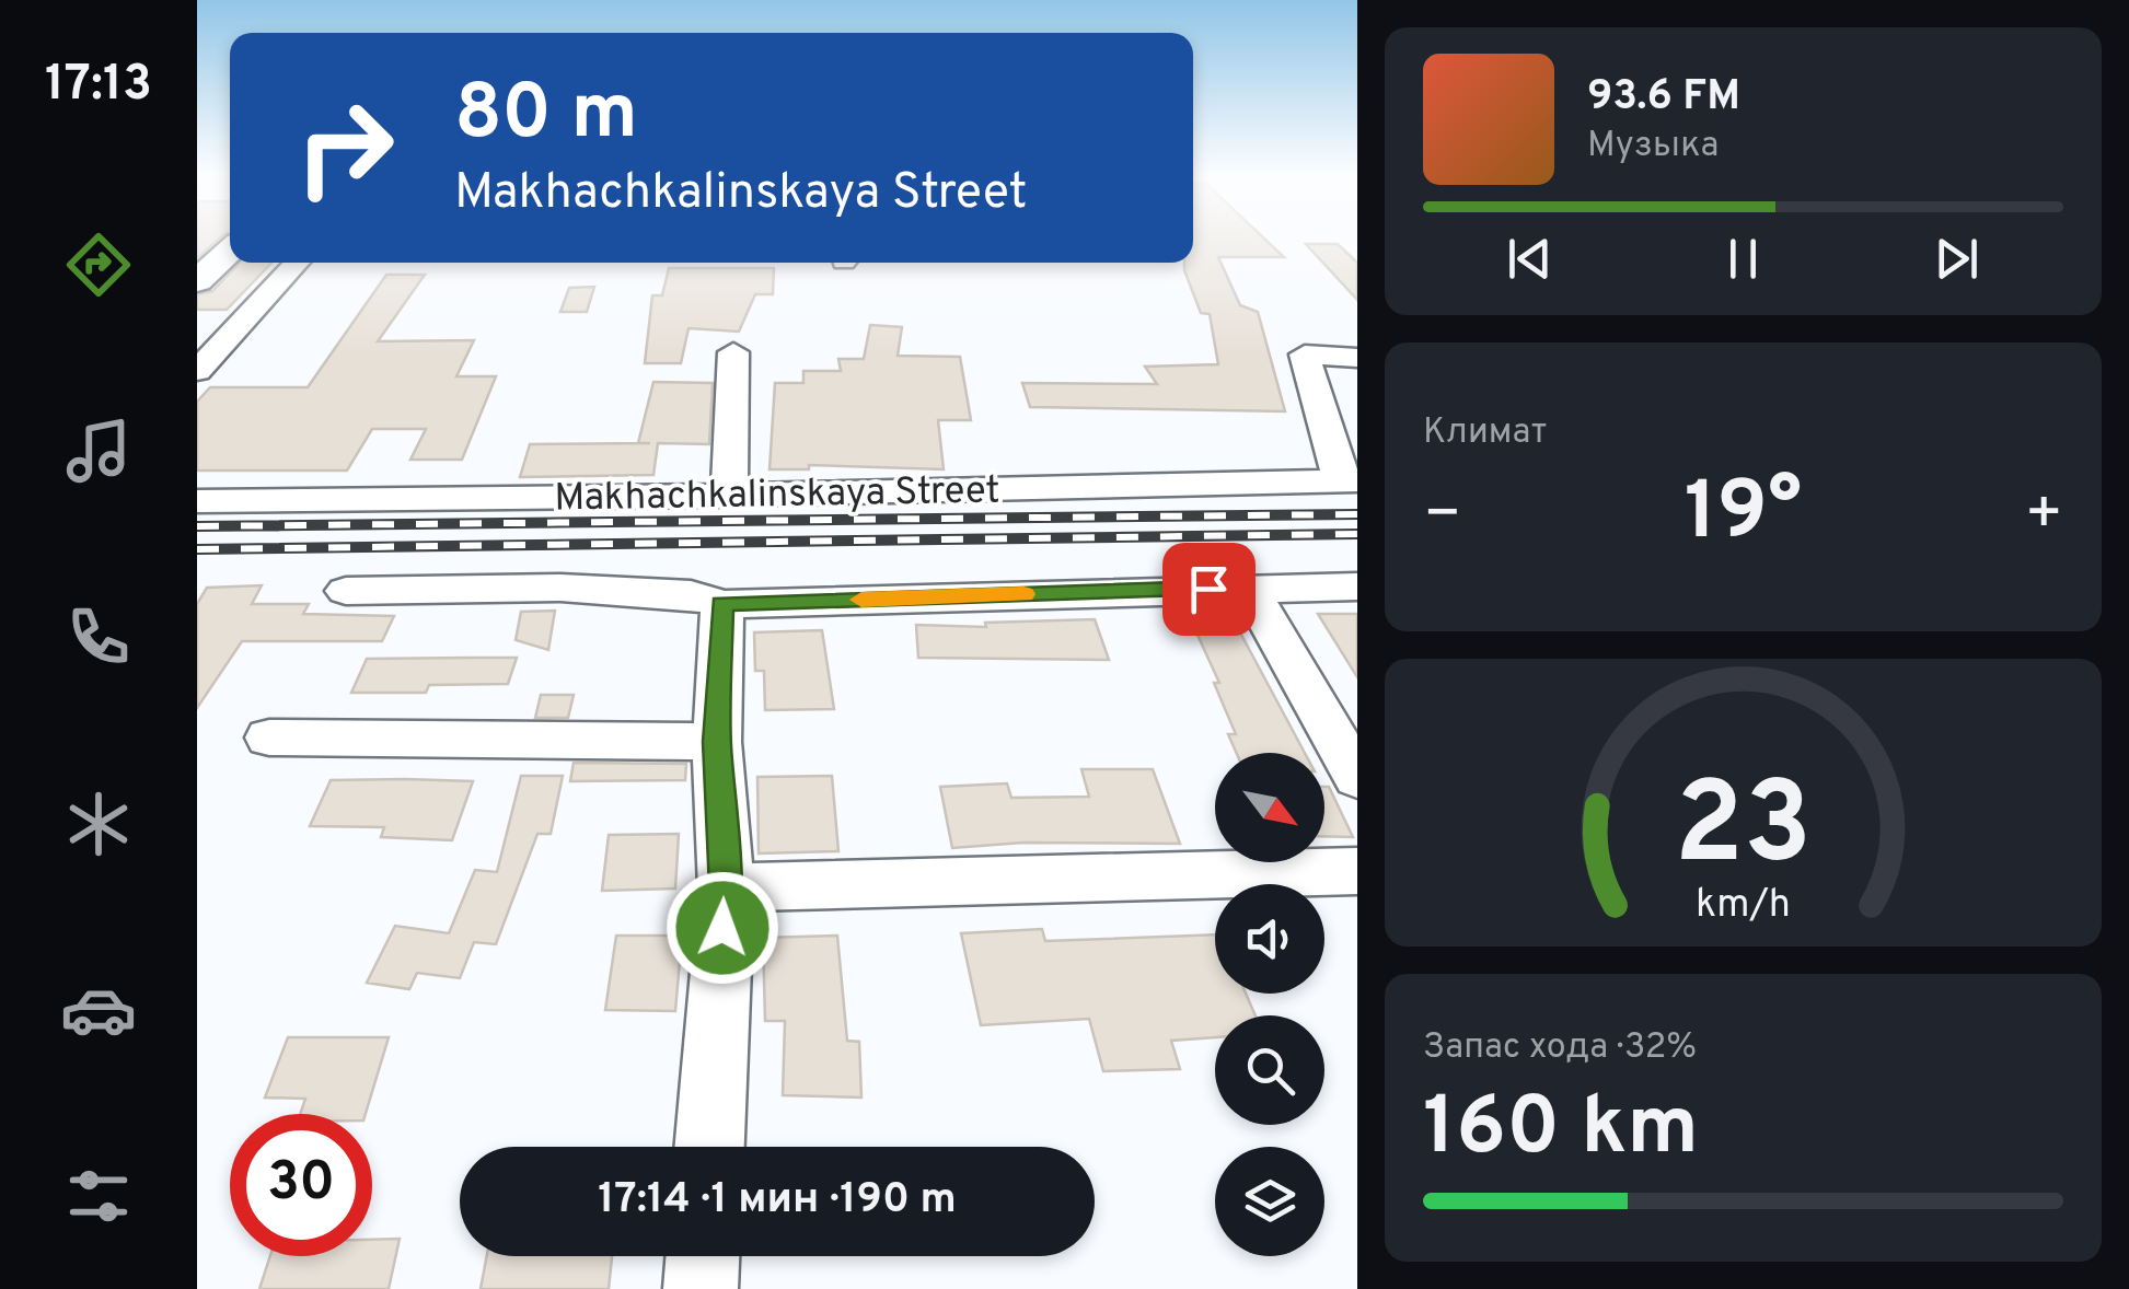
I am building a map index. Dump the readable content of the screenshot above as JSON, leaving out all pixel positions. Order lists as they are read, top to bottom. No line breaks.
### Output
{"streets":{"street":["Makhachkalinskaya Street"]},"north":"bottom right","page":{"tabs":"17:13","turn":["80 m","Makhachkalinskaya Street"],"song":["93.6 FM","Музыка"],"tile":["Климат",["Запас хода · 32%","160 km"]],"heat":["−","19°","+"],"limit":"30","trip":"17:14 · 1 мин · 190 m","gauge":["23","km/h"]}}
